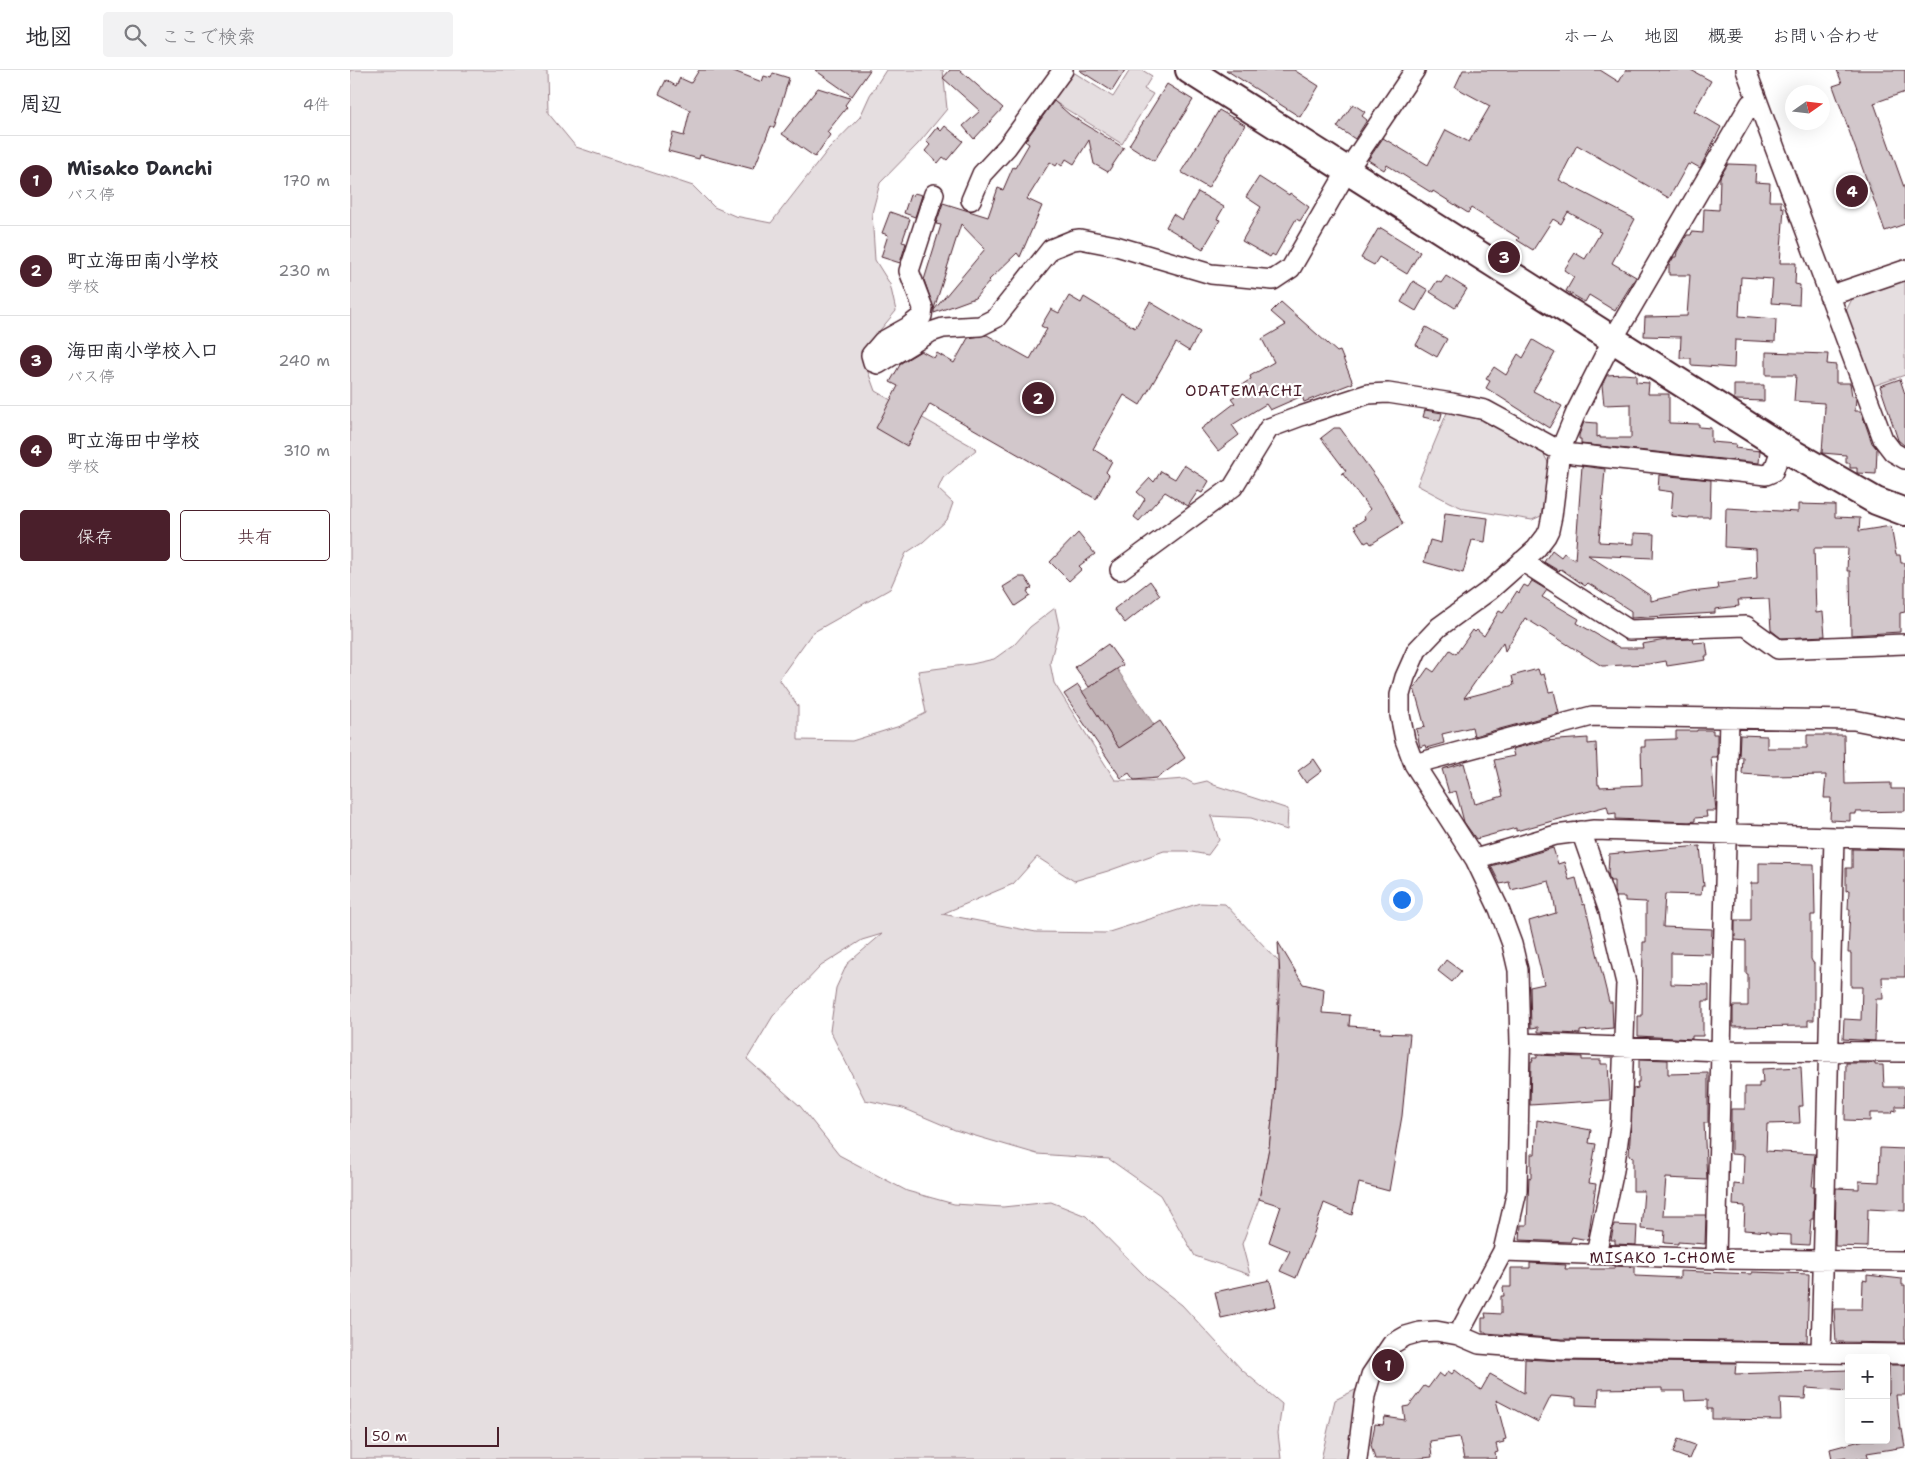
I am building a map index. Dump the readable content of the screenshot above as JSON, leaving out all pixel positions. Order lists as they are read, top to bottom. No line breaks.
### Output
{"districts":["ODATEMACHI","MISAKO 1-CHOME"],"scale_bar":"50 m","north":"right","page":{"header":"地図","search":"ここで検索","nav":["ホーム","地図","概要","お問い合わせ"],"heading":["周辺","4件"],"list":[{"mark":"1","name":"Misako Danchi","note":"バス停","value":"170 m"},{"mark":"2","name":"町立海田南小学校","note":"学校","value":"230 m"},{"mark":"3","name":"海田南小学校入口","note":"バス停","value":"240 m"},{"mark":"4","name":"町立海田中学校","note":"学校","value":"310 m"}],"pins":["4","3","2","1"],"buttons":["保存","共有"],"map_buttons":["+","−"],"scale":"50 m"}}
